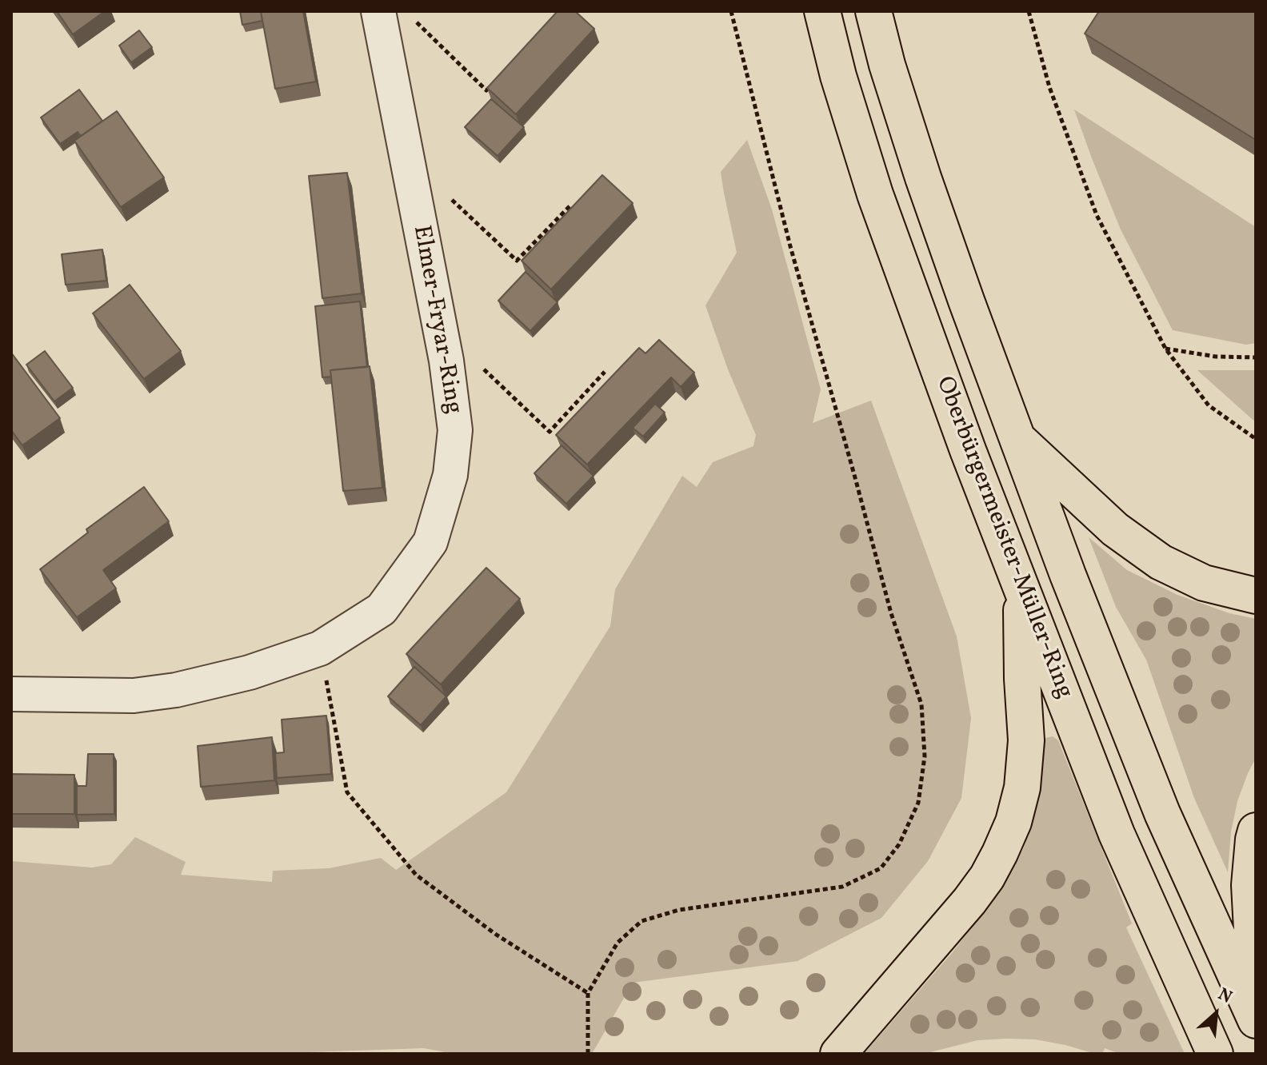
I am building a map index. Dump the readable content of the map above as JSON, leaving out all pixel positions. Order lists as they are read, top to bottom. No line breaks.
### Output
{"streets":{"highway":["Oberbürgermeister-Müller-Ring"],"street":["Elmer-Fryar-Ring"]},"north":"top right"}
